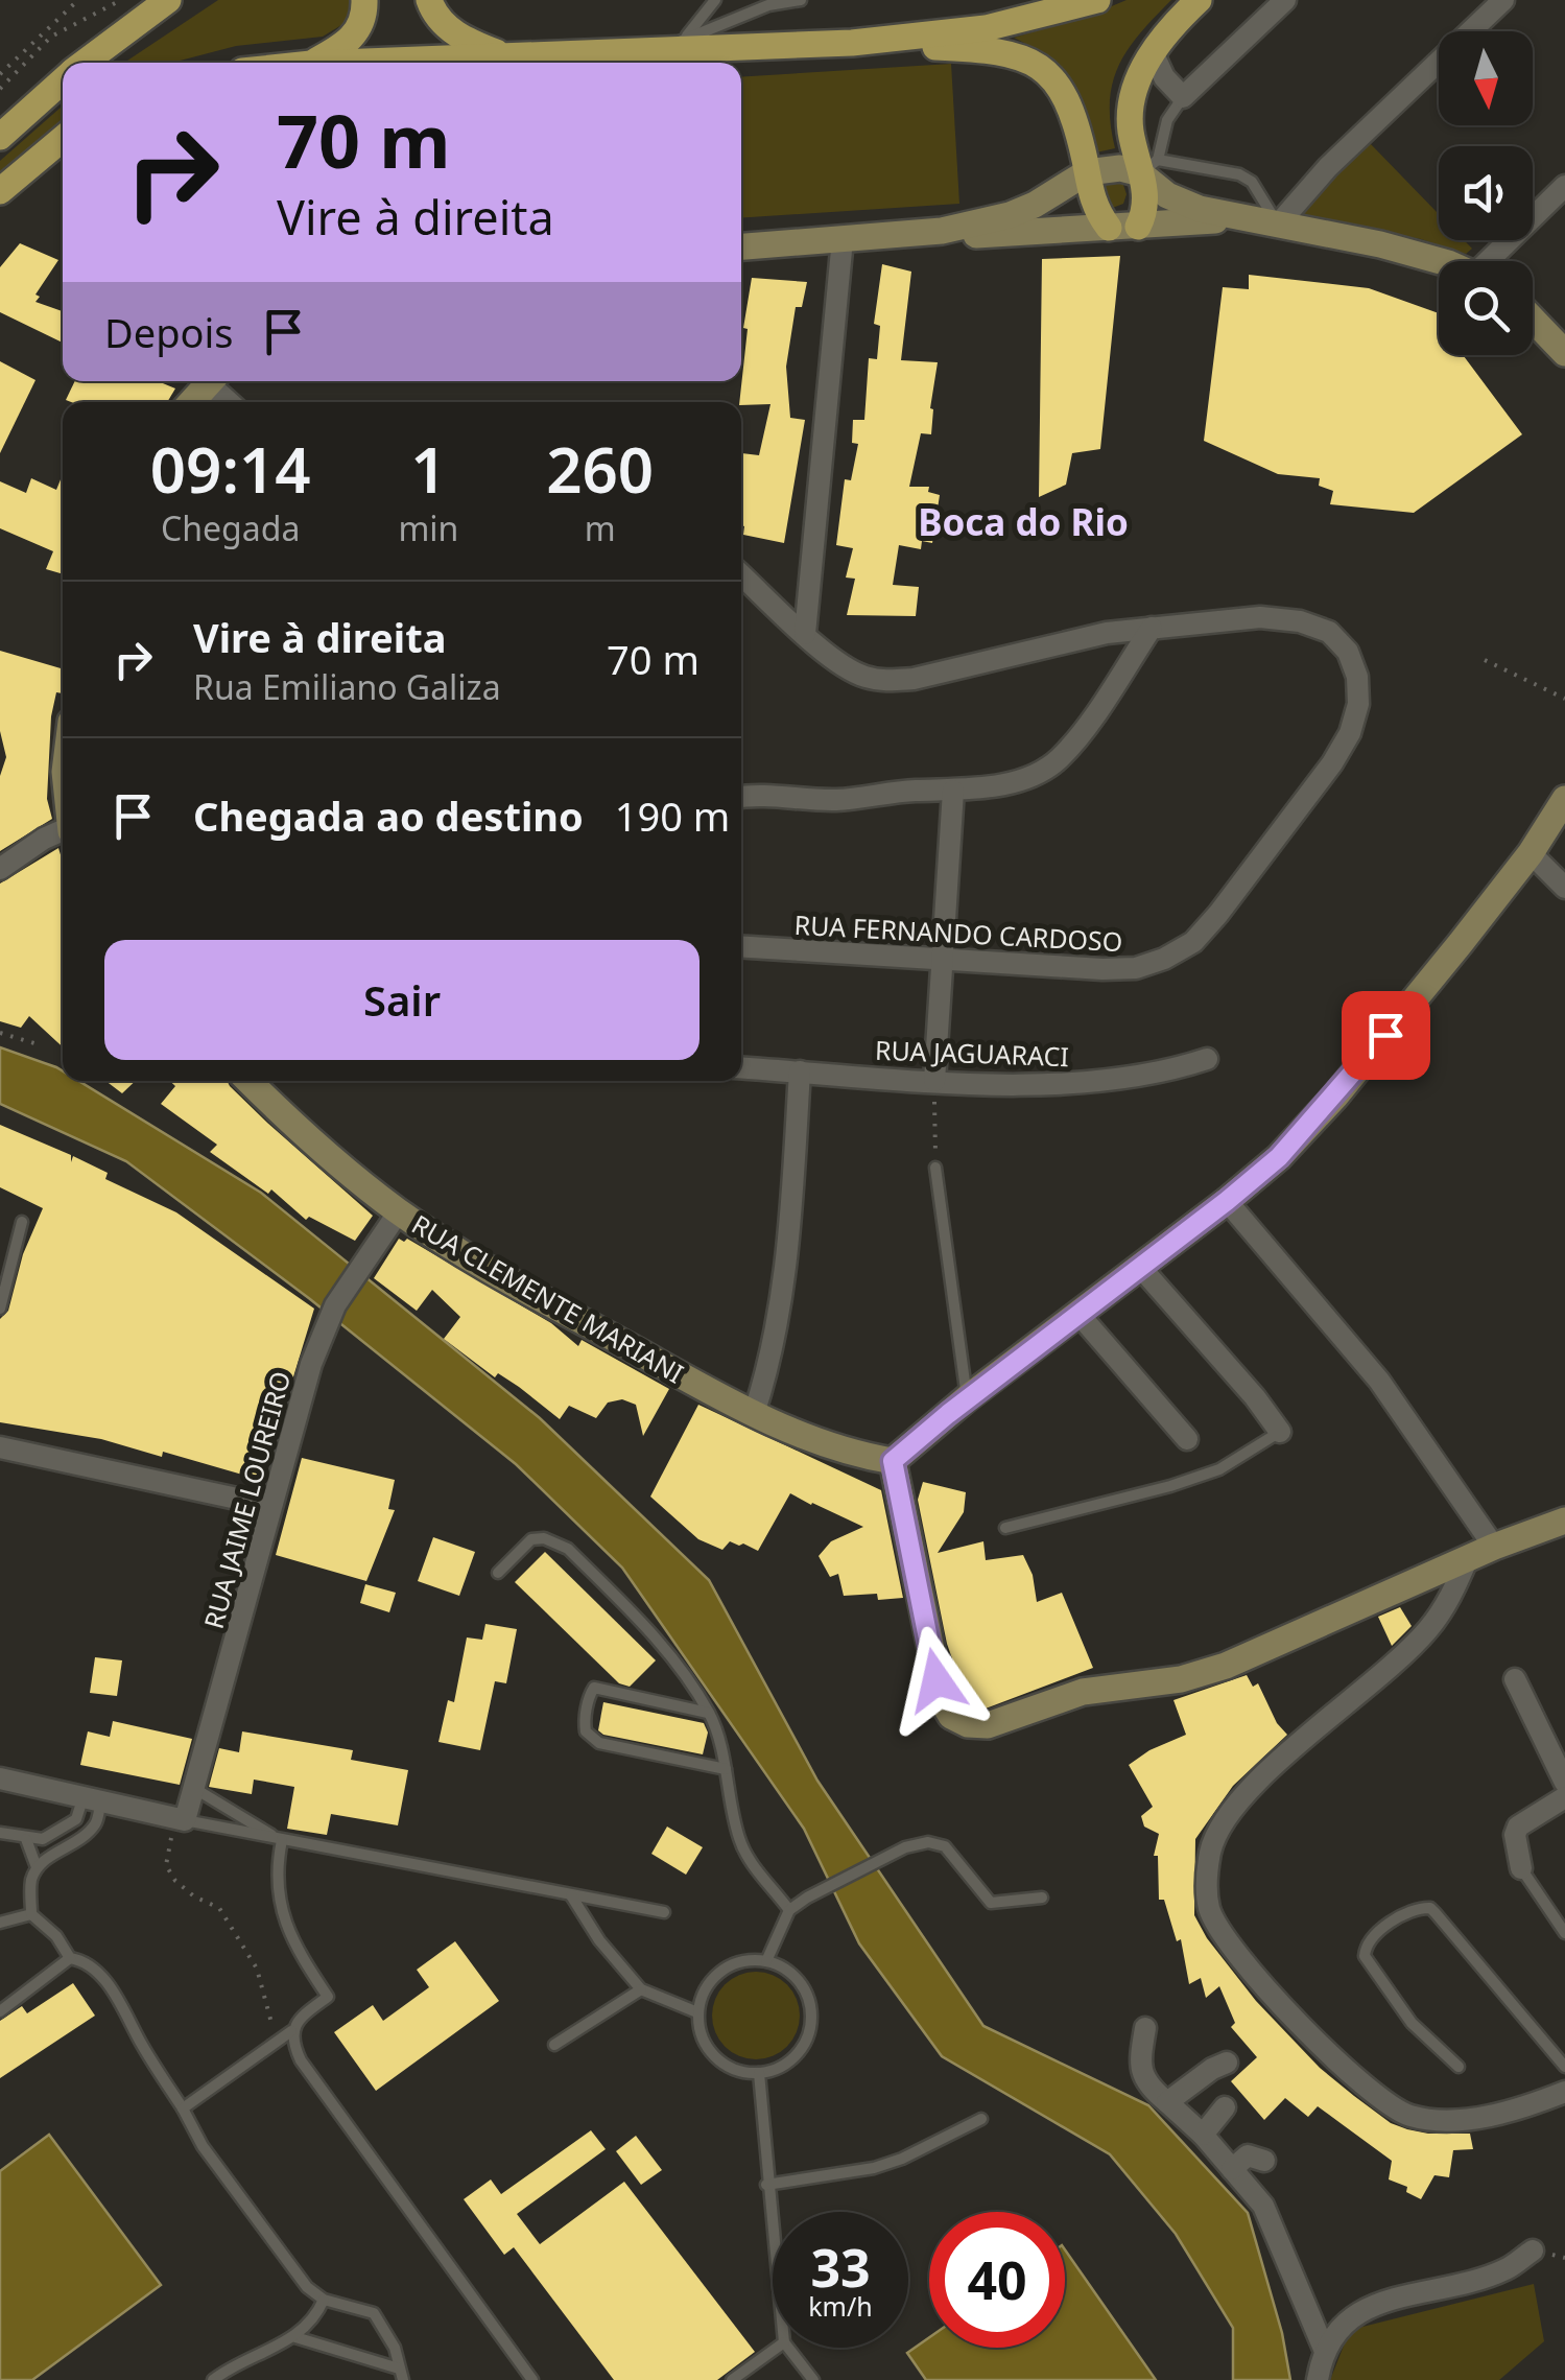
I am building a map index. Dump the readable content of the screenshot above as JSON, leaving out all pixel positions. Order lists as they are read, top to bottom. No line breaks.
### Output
{"streets":{"street":["RUA FERNANDO CARDOSO","RUA JAGUARACI","RUA CLEMENTE MARIANI","RUA JAIME LOUREIRO"]},"crossings":[["RUA CLEMENTE MARIANI","RUA JAIME LOUREIRO"]],"districts":["Boca do Rio"],"north":"bottom","page":{"turn":["70 m","Vire à direita"],"then":"Depois","eta":["09:14","Chegada","1","min","260","m"],"list":[{"name":"Vire à direita","note":"Rua Emiliano Galiza","value":"70 m"},{"name":"Chegada ao destino","value":"190 m"}],"buttons":"Sair","speed":"33 km/h","limit":"40"}}
